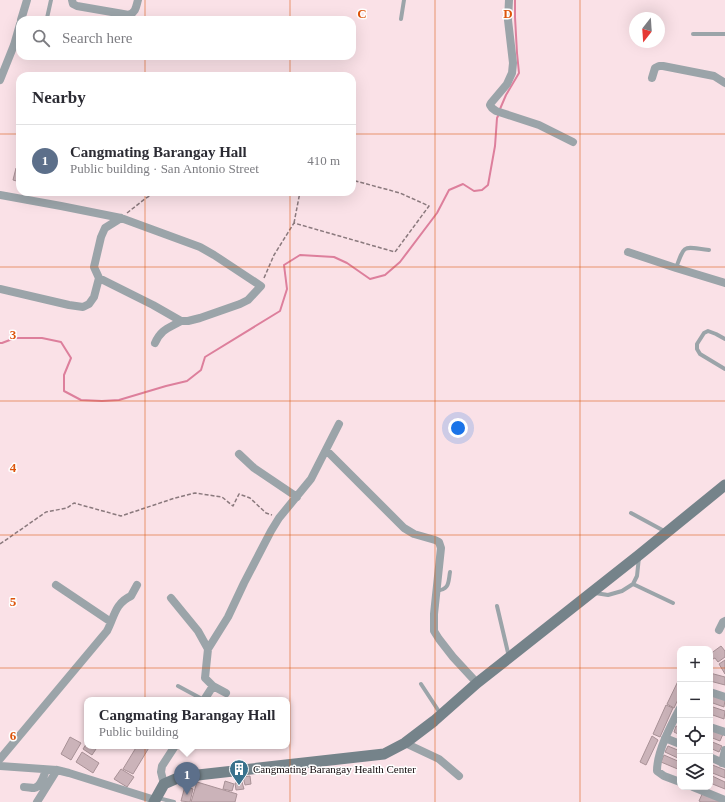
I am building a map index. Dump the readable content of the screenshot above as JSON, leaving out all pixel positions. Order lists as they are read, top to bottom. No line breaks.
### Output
{"places":{"building":["Cangmating Barangay Health Center"]},"north":"bottom","page":{"search":"Search here","heading":"Nearby","list":[{"mark":"1","name":"Cangmating Barangay Hall","note":"Public building · San Antonio Street","value":"410 m"}],"map_buttons":["+","−"],"popup":["Cangmating Barangay Hall","Public building"],"pins":"1"},"grid":{"columns":["C","D"],"rows":["3","4","5","6"]}}
